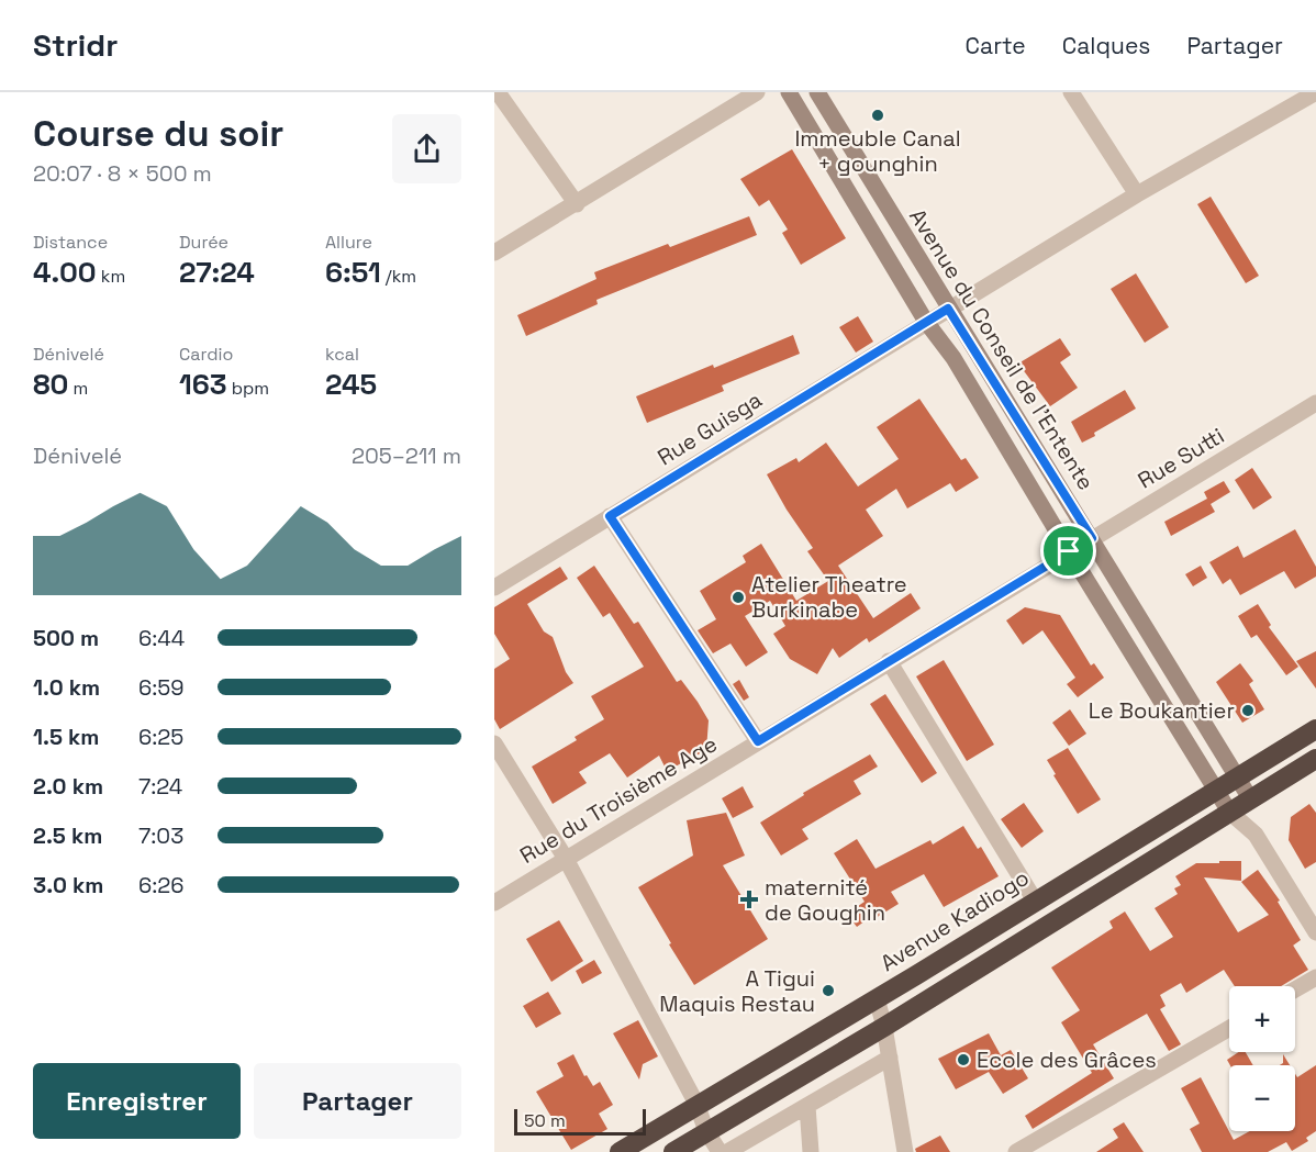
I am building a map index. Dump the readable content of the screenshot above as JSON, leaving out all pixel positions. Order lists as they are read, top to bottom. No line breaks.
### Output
{"streets":{"highway":["Avenue Kadiogo"],"street":["Avenue du Conseil de l'Entente","Rue Guisga","Rue Sutti","Rue du Troisième Age"]},"crossings":[["Avenue du Conseil de l'Entente","Rue Guisga"],["Avenue du Conseil de l'Entente","Rue Sutti"],["Avenue du Conseil de l'Entente","Avenue Kadiogo"],["Rue Sutti","Rue du Troisième Age"]],"places":{"other":["Immeuble Canal + gounghin","Atelier Theatre Burkinabe","Le Boukantier","A Tigui Maquis Restau","Ecole des Grâces"],"health":["maternité de Goughin"]},"scale_bar":"50 m","page":{"header":"Stridr","nav":["Carte","Calques","Partager"],"heading":["Course du soir","20:07 · 8 × 500 m"],"stats":[["Distance","4.00 km"],["Durée","27:24"],["Allure","6:51 /km"],["Dénivelé","80 m"],["Cardio","163 bpm"],["kcal","245"]],"chart":["Dénivelé","205–211 m"],"list":[{"name":"500 m","note":"6:44"},{"name":"1.0 km","note":"6:59"},{"name":"1.5 km","note":"6:25"},{"name":"2.0 km","note":"7:24"},{"name":"2.5 km","note":"7:03"},{"name":"3.0 km","note":"6:26"}],"map_buttons":["+","−"],"buttons":["Enregistrer","Partager"],"scale":"50 m"}}
